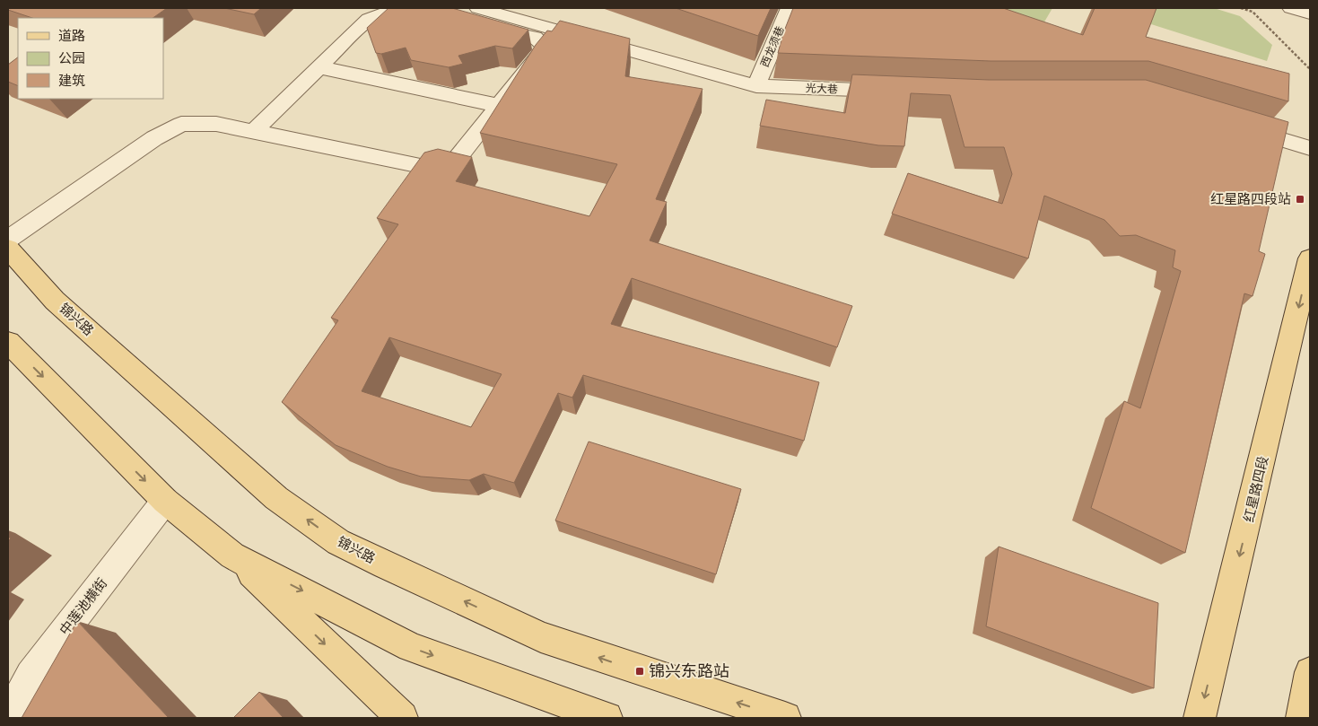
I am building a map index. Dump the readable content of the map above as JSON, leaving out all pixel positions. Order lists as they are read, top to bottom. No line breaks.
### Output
{"streets":{"main road":["锦兴路","红星路四段"],"street":["西龙须巷","光大巷","中莲池横街"]},"crossings":[["西龙须巷","光大巷"]],"one_way":["红星路四段"],"places":{"transit":["红星路四段站","锦兴东路站"]},"legend":["道路","公园","建筑"]}
